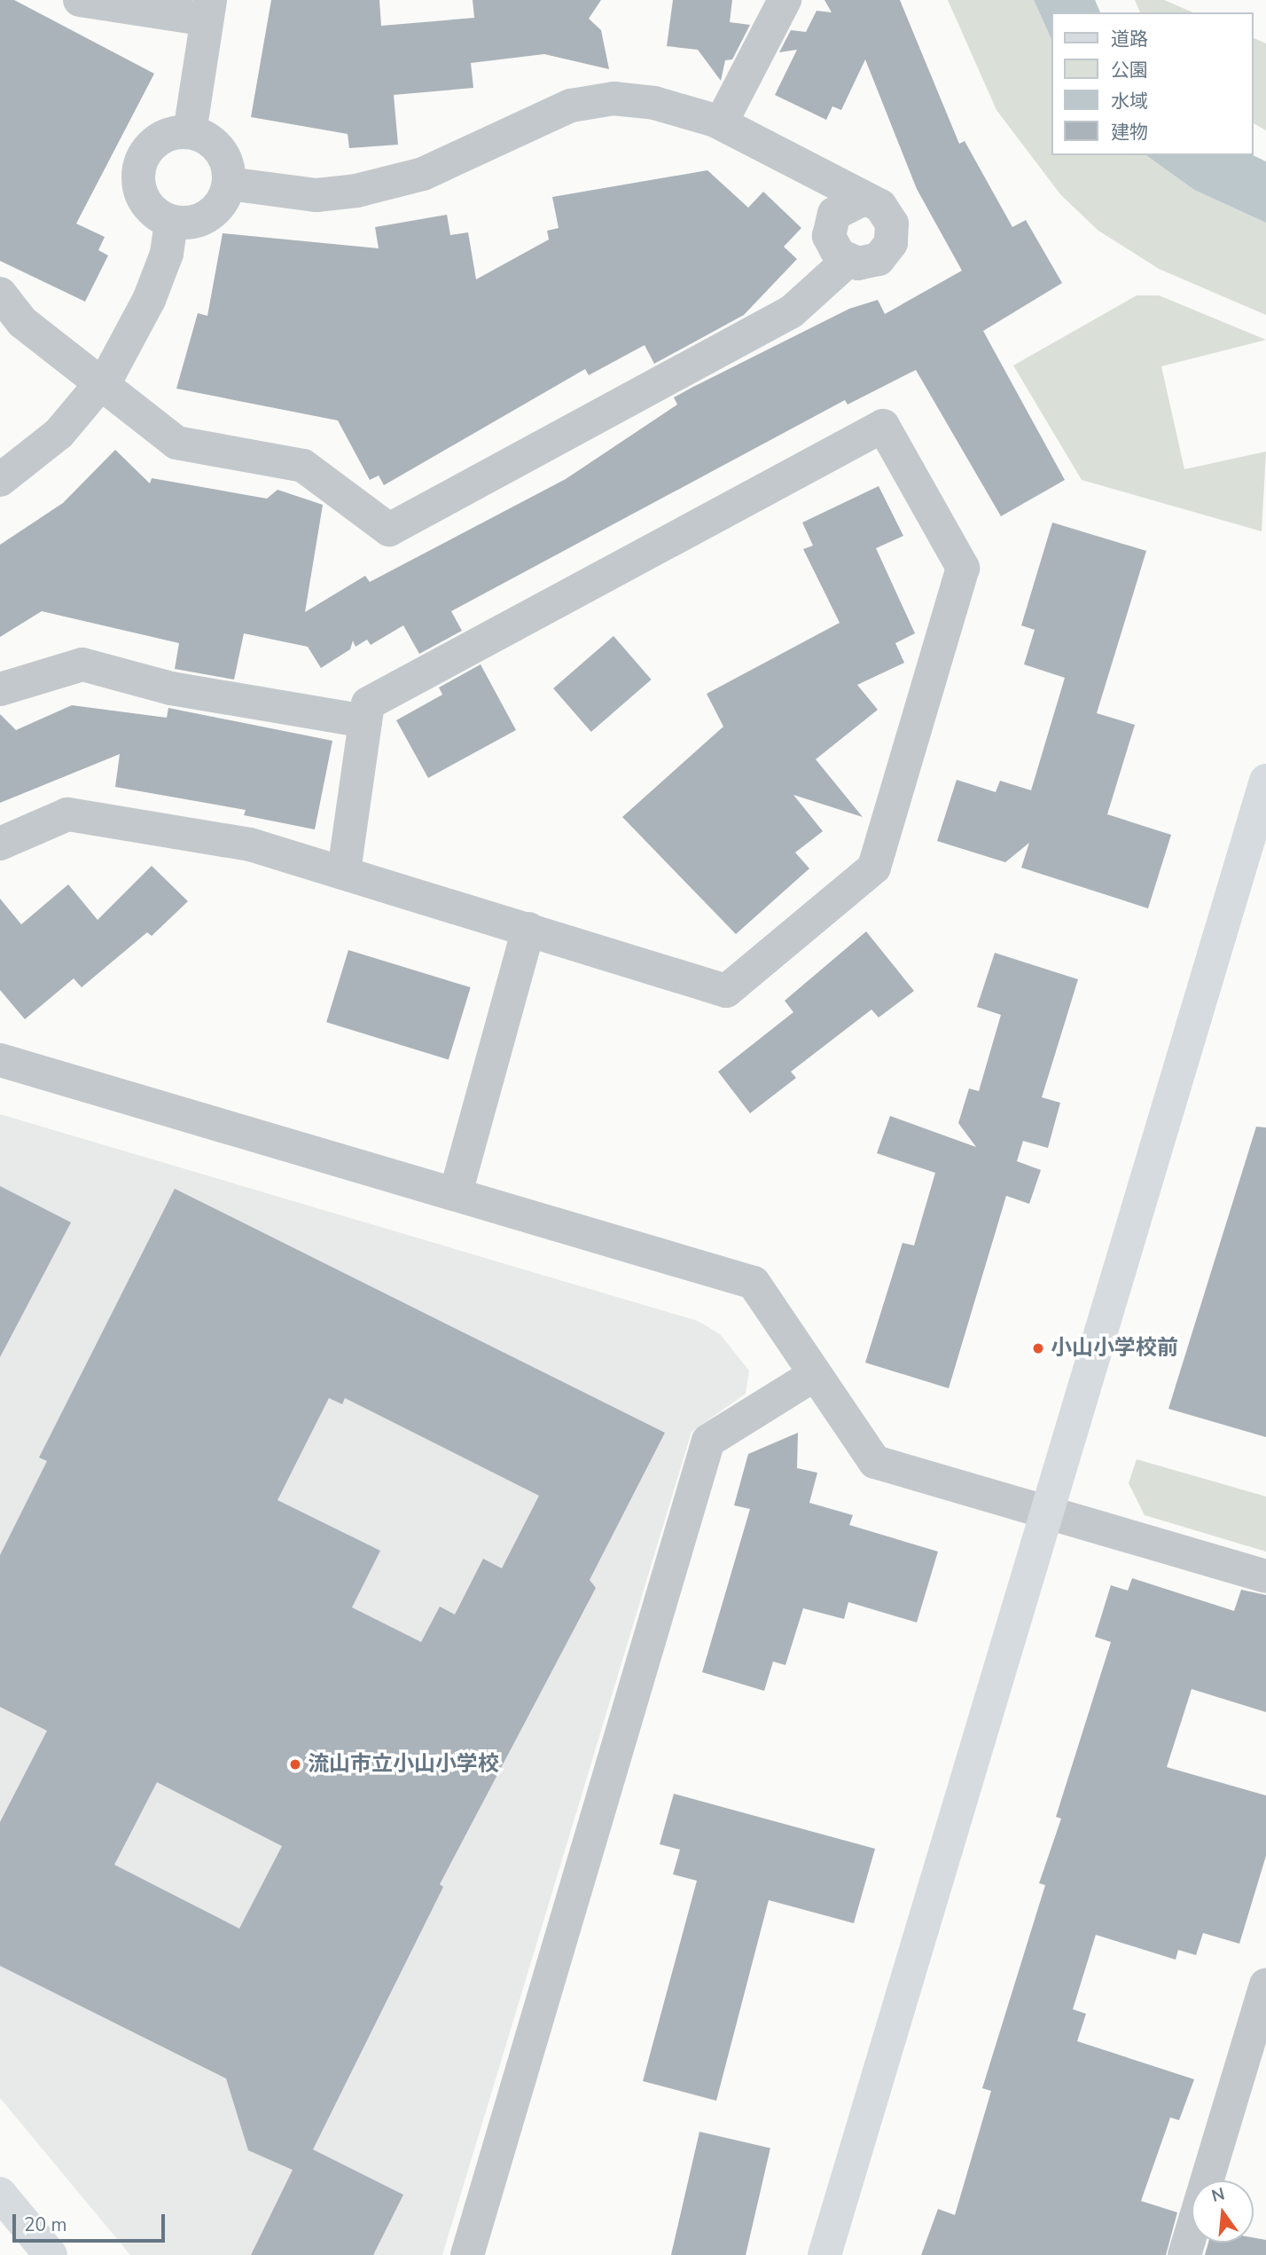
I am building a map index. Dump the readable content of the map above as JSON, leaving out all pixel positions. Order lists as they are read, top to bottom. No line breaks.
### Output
{"places":["小山小学校前","流山市立小山小学校"],"legend":["道路","公園","水域","建物"],"scale_bar":"20 m","north":"top"}
